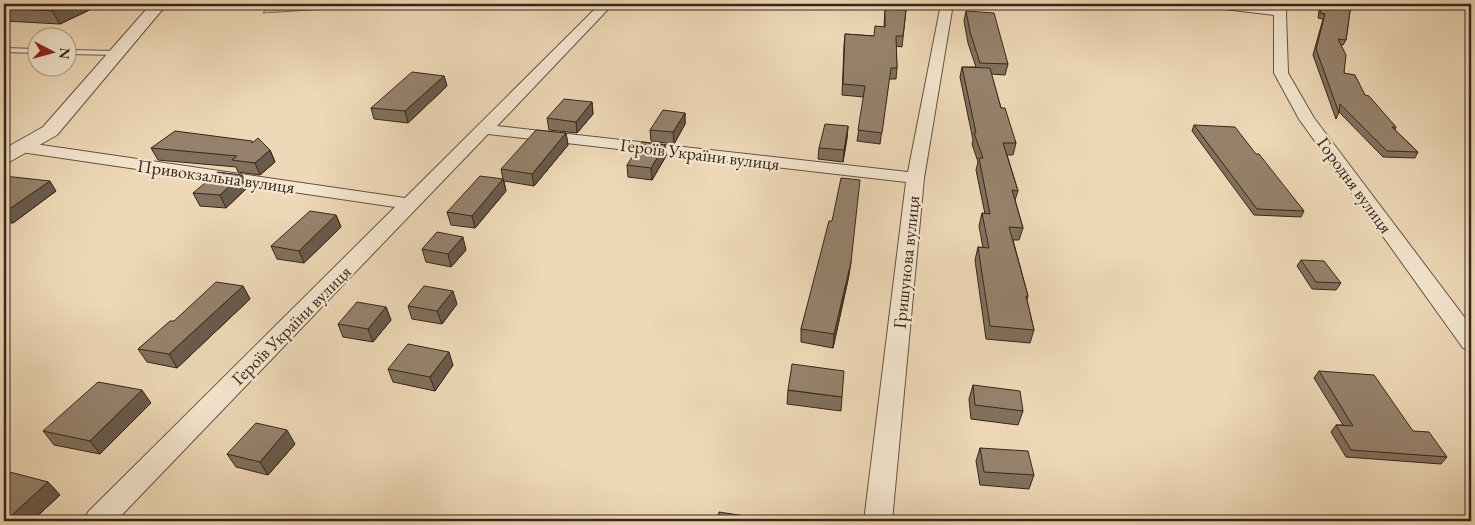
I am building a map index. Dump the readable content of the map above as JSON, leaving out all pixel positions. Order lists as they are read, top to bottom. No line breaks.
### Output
{"streets":{"street":["Героїв України вулиця","Привокзальна вулиця","Городня вулиця","Гришунова вулиця"]},"crossings":[["Героїв України вулиця","Привокзальна вулиця"],["Героїв України вулиця","Гришунова вулиця"]],"north":"right"}
